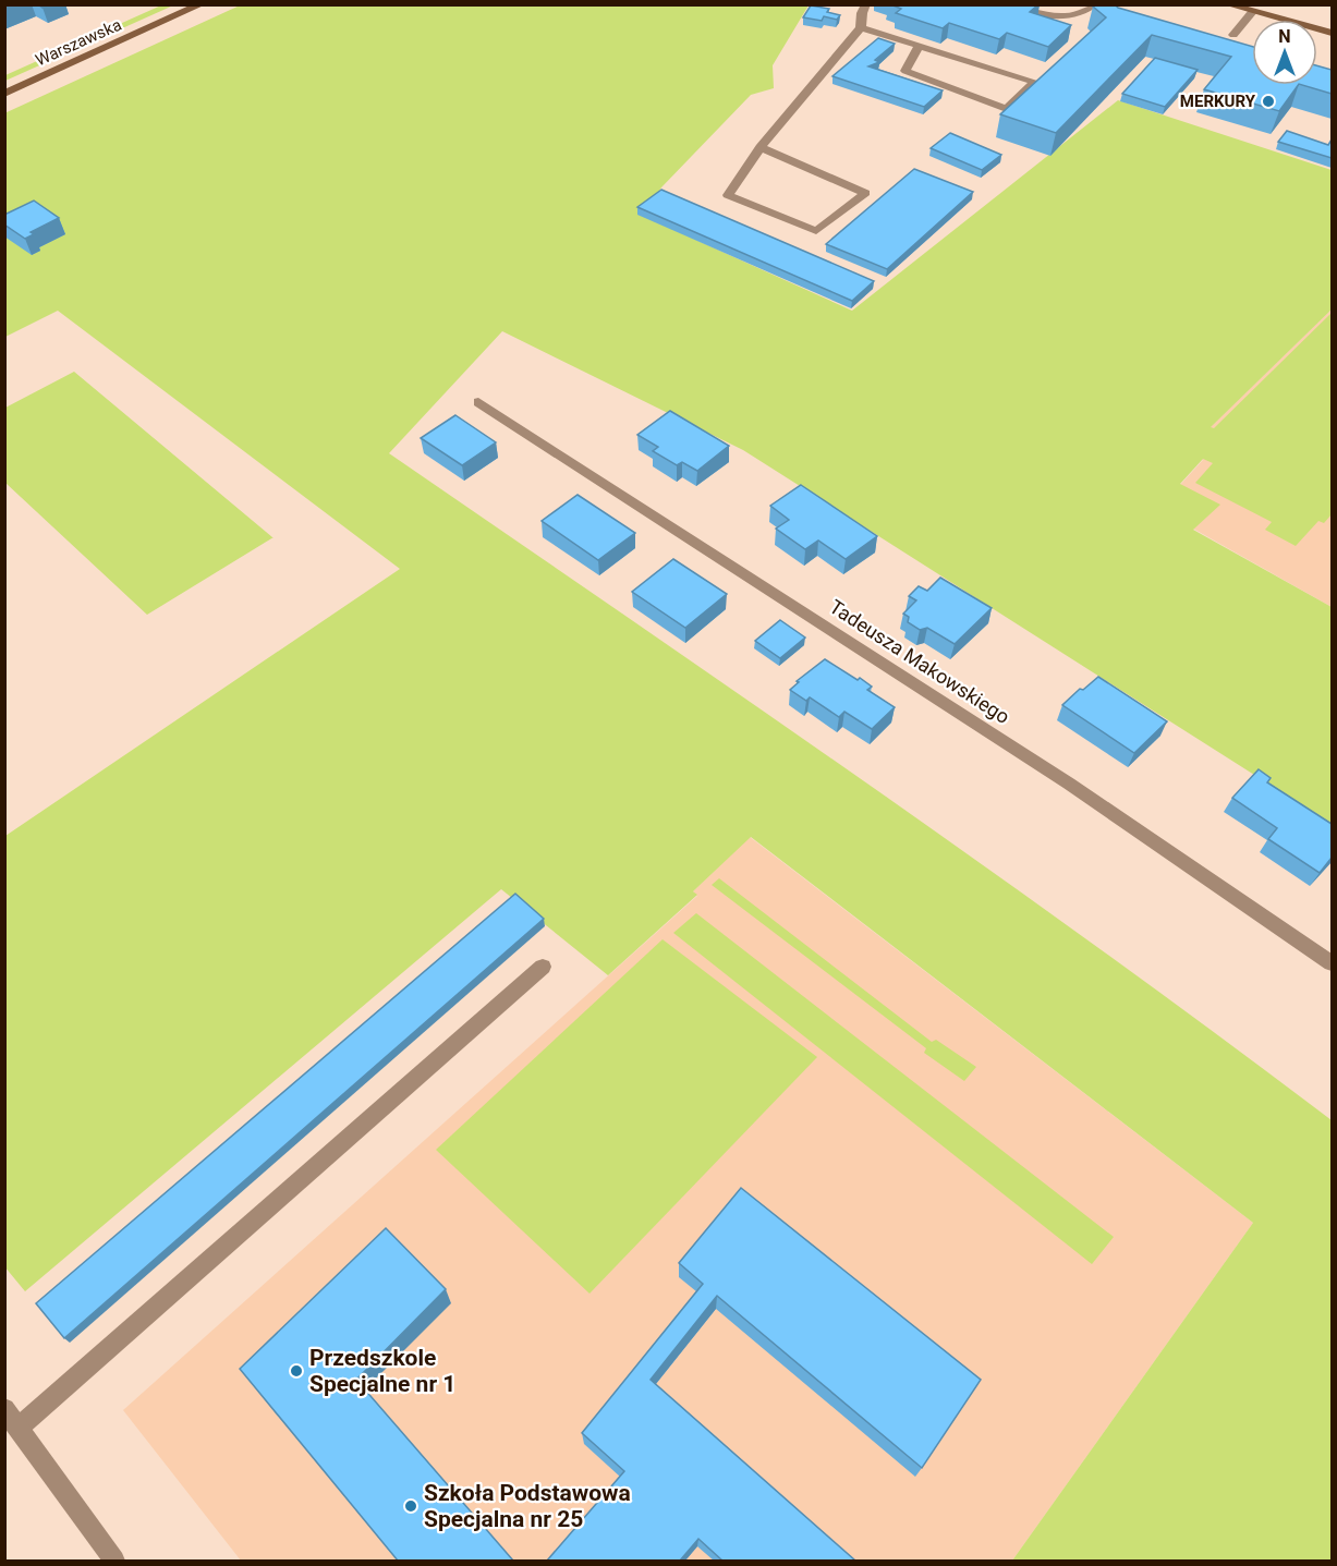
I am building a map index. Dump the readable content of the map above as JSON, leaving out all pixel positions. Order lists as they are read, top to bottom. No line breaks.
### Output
{"streets":{"street":["Warszawska","Tadeusza Makowskiego"]},"places":["MERKURY","Przedszkole Specjalne nr 1","Szkoła Podstawowa Specjalna nr 25"],"north":"top"}
